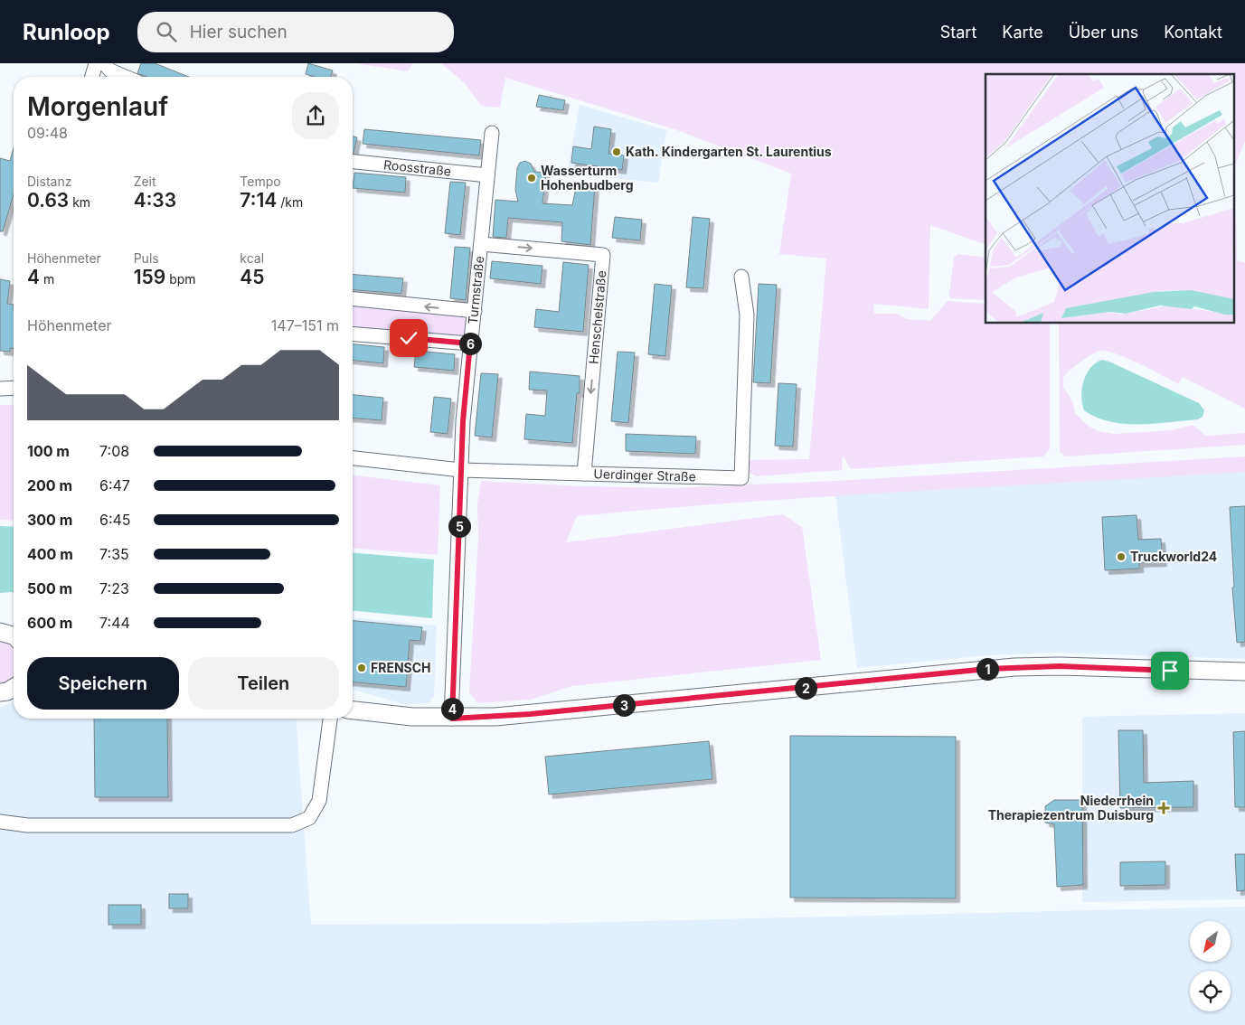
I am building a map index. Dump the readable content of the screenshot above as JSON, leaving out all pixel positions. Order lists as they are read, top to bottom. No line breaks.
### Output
{"streets":{"street":["Roosstraße","Turmstraße","Henschelstraße","Uerdinger Straße"]},"crossings":[["Roosstraße","Turmstraße"],["Turmstraße","Henschelstraße"],["Turmstraße","Uerdinger Straße"],["Henschelstraße","Uerdinger Straße"]],"places":{"other":["Kath. Kindergarten St. Laurentius","Wasserturm Hohenbudberg","Truckworld24","FRENSCH"],"health":["Niederrhein Therapiezentrum Duisburg"]},"north":"bottom left","page":{"header":"Runloop","search":"Hier suchen","nav":["Start","Karte","Über uns","Kontakt"],"heading":["Morgenlauf","09:48"],"stats":[["Distanz","0.63 km"],["Zeit","4:33"],["Tempo","7:14 /km"],["Höhenmeter","4 m"],["Puls","159 bpm"],["kcal","45"]],"chart":["Höhenmeter","147–151 m"],"pins":["6","5","1","2","3","4"],"list":[{"name":"100 m","note":"7:08"},{"name":"200 m","note":"6:47"},{"name":"300 m","note":"6:45"},{"name":"400 m","note":"7:35"},{"name":"500 m","note":"7:23"},{"name":"600 m","note":"7:44"}],"buttons":["Speichern","Teilen"]}}
